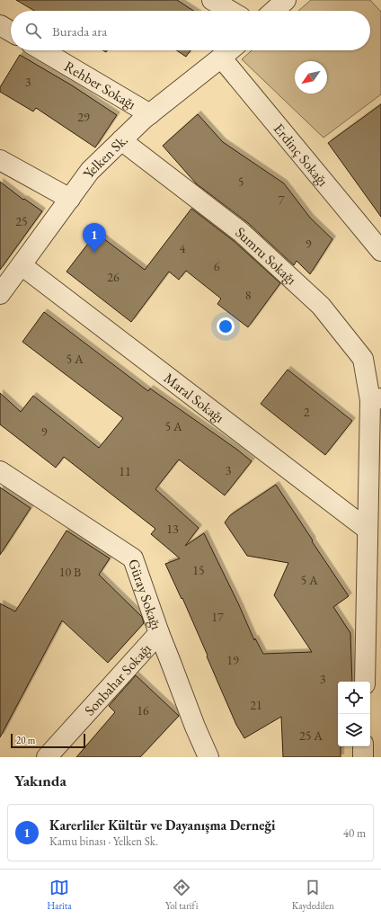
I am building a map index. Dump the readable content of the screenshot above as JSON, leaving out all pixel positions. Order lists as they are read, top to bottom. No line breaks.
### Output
{"streets":{"street":["Rehber Sokağı","Erdinç Sokağı","Yelken Sk.","Sumru Sokağı","Maral Sokağı","Güray Sokağı","Sonbahar Sokağı"]},"crossings":[["Rehber Sokağı","Yelken Sk."],["Erdinç Sokağı","Yelken Sk."],["Yelken Sk.","Sumru Sokağı"],["Yelken Sk.","Maral Sokağı"],["Sumru Sokağı","Maral Sokağı"],["Güray Sokağı","Sonbahar Sokağı"]],"house_numbers":["3","29","5","7","25","9","4","6","26","8","5 A","2","5 A","9","3","11","13","15","10 B","5 A","17","19","3","21","16","25 A"],"scale_bar":"20 m","north":"bottom left","page":{"search":"Burada ara","pins":"1","scale":"20 m","heading":"Yakında","list":[{"mark":"1","name":"Karerliler Kültür ve Dayanışma Derneği","note":"Kamu binası · Yelken Sk.","value":"40 m"}],"nav":["Harita","Yol tarifi","Kaydedilen"]}}
